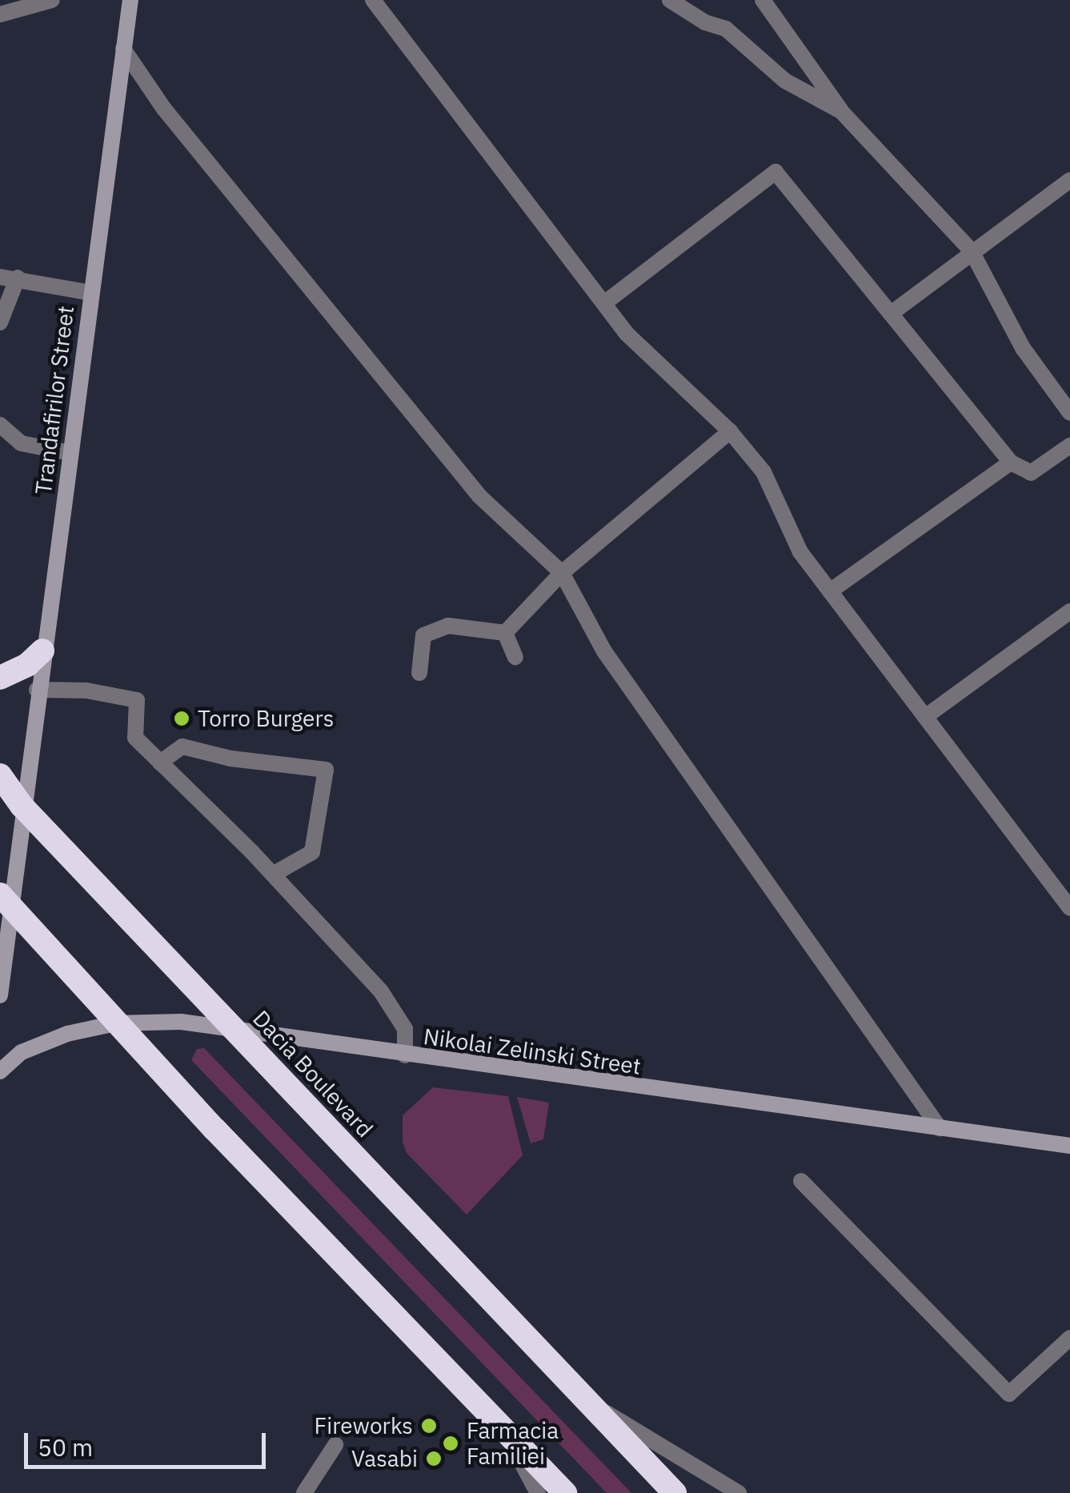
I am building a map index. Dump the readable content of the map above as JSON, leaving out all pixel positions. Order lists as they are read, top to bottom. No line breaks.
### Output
{"streets":{"highway":["Dacia Boulevard"],"street":["Trandafirilor Street","Nikolai Zelinski Street"]},"crossings":[["Trandafirilor Street","Dacia Boulevard"],["Nikolai Zelinski Street","Dacia Boulevard"]],"places":["Torro Burgers","Fireworks","Farmacia Familiei","Vasabi"],"scale_bar":"50 m"}
